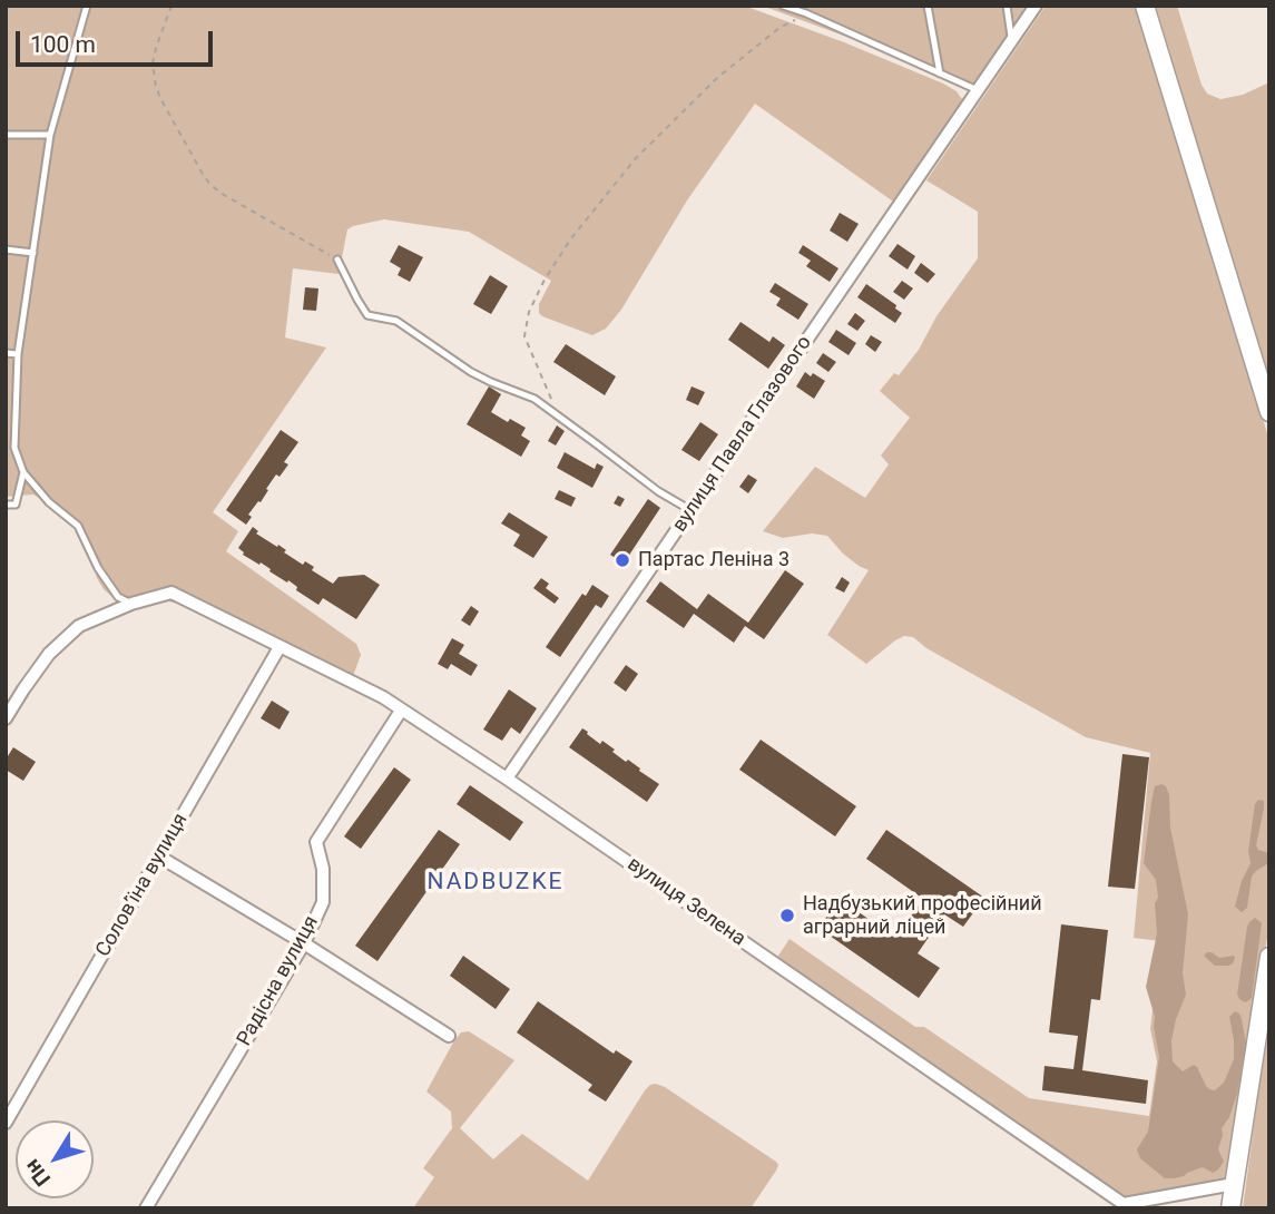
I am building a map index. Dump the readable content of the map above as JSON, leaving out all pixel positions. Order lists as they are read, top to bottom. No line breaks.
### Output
{"streets":{"street":["вулиця Павла Глазового","Соловʼїна вулиця","вулиця Зелена","Радісна вулиця"]},"crossings":[["вулиця Павла Глазового","вулиця Зелена"],["Соловʼїна вулиця","вулиця Зелена"],["вулиця Зелена","Радісна вулиця"]],"districts":["NADBUZKE"],"places":["Партас Леніна 3","Надбузький професійний аграрний ліцей"],"scale_bar":"100 m","north":"bottom left"}
